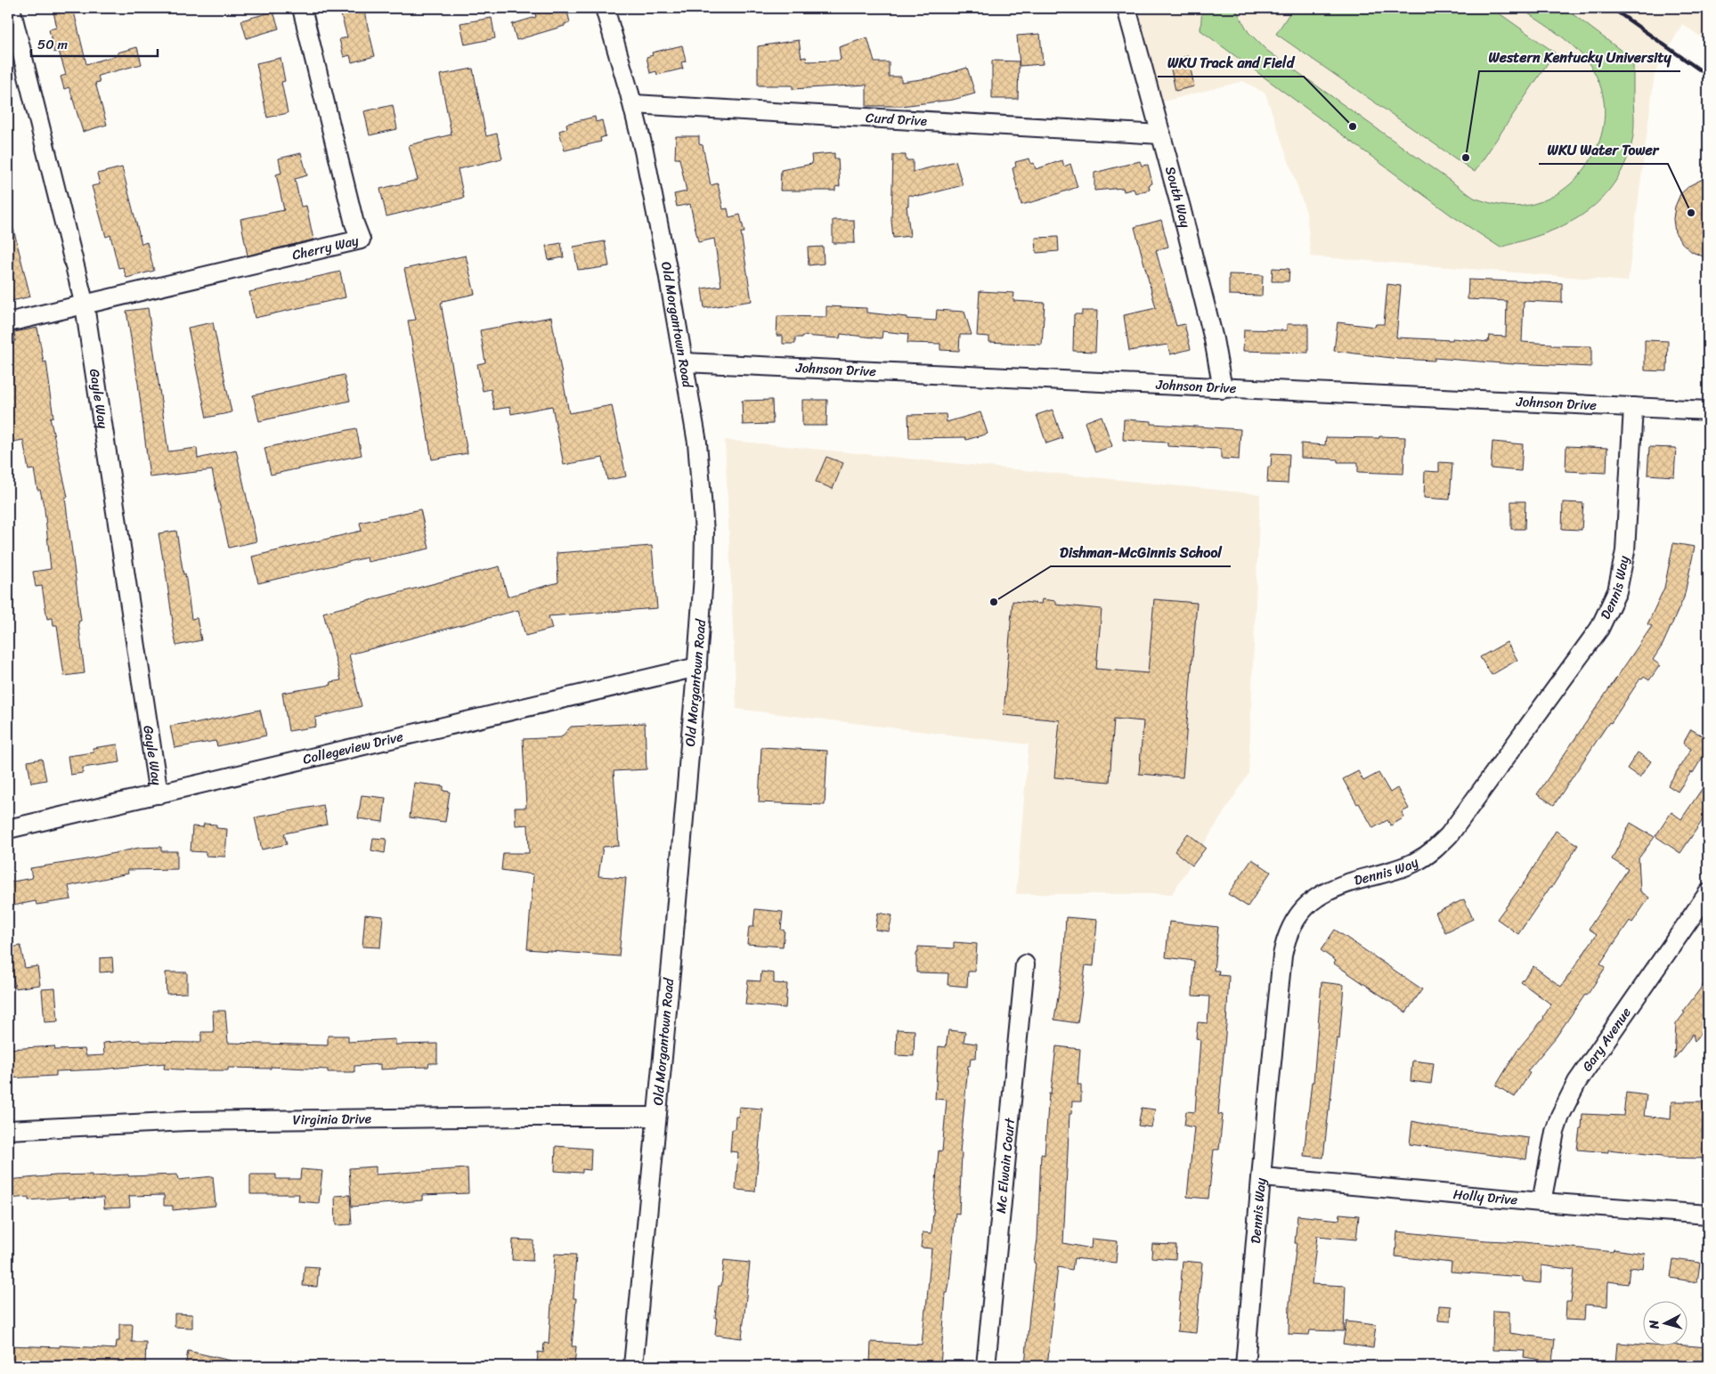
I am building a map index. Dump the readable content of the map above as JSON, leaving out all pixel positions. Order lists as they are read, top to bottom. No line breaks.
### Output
{"streets":{"street":["Curd Drive","South Way","Cherry Way","Old Morgantown Road","Johnson Drive","Gayle Way","Dennis Way","Collegeview Drive","Gary Avenue","Virginia Drive","Mc Elwain Court","Holly Drive"]},"crossings":[["Curd Drive","South Way"],["Curd Drive","Old Morgantown Road"],["South Way","Johnson Drive"],["Cherry Way","Gayle Way"],["Old Morgantown Road","Johnson Drive"],["Old Morgantown Road","Collegeview Drive"],["Old Morgantown Road","Virginia Drive"],["Johnson Drive","Dennis Way"],["Gayle Way","Collegeview Drive"],["Dennis Way","Holly Drive"],["Gary Avenue","Holly Drive"]],"places":["WKU Track and Field","Western Kentucky University","WKU Water Tower","Dishman-McGinnis School"],"scale_bar":"50 m","north":"left"}
